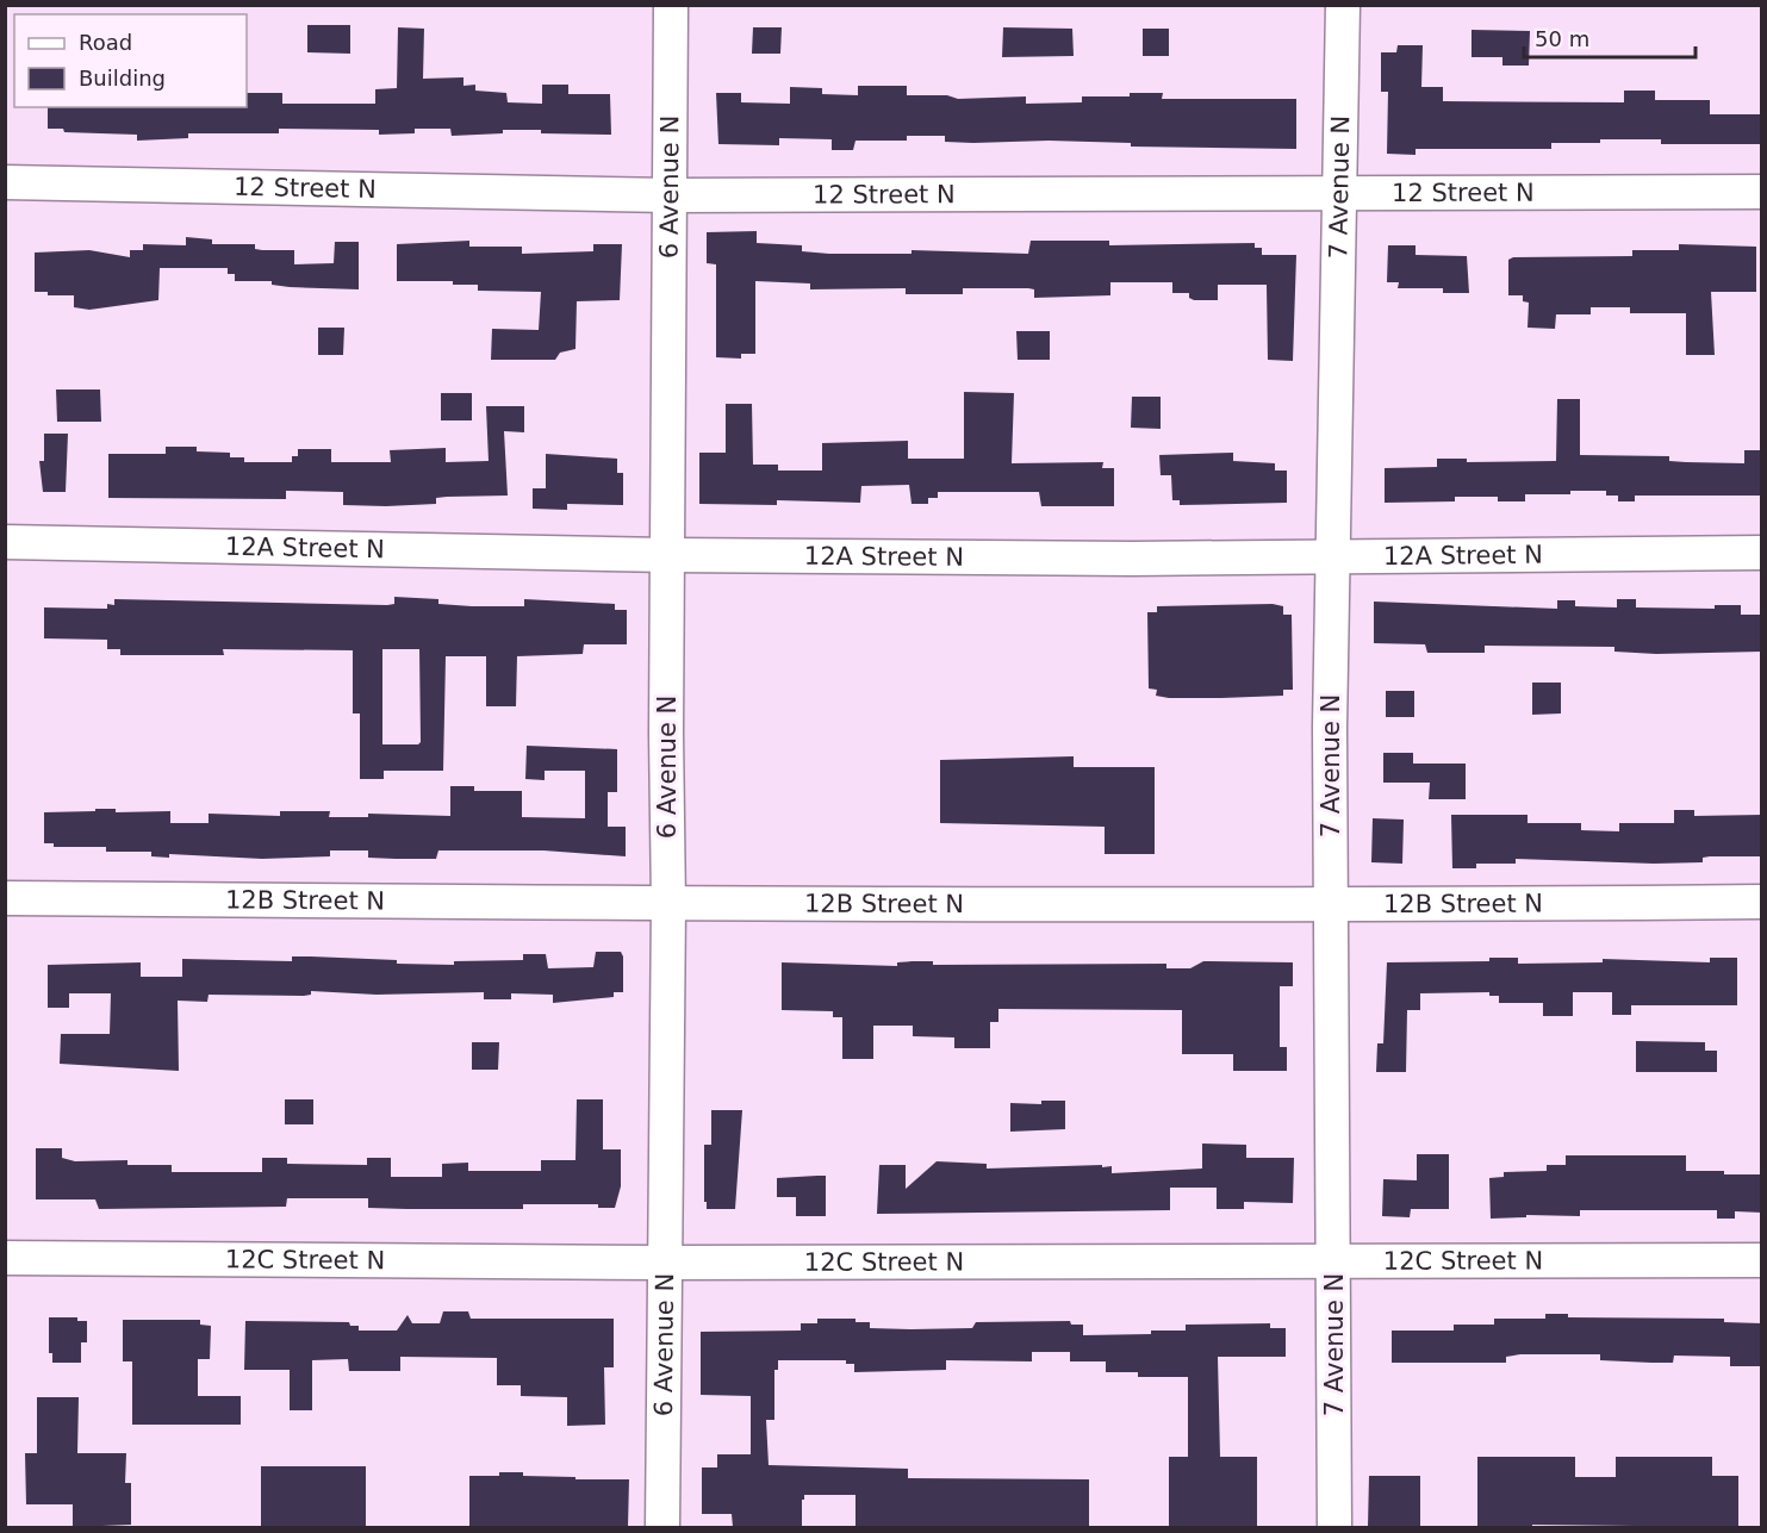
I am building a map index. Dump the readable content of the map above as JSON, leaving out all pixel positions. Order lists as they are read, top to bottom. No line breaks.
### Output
{"streets":{"street":["12 Street N","6 Avenue N","7 Avenue N","12A Street N","12B Street N","12C Street N"]},"crossings":[["12 Street N","6 Avenue N"],["12 Street N","7 Avenue N"],["6 Avenue N","12A Street N"],["6 Avenue N","12B Street N"],["6 Avenue N","12C Street N"],["7 Avenue N","12A Street N"],["7 Avenue N","12B Street N"],["7 Avenue N","12C Street N"]],"legend":["Road","Building"],"scale_bar":"50 m"}
